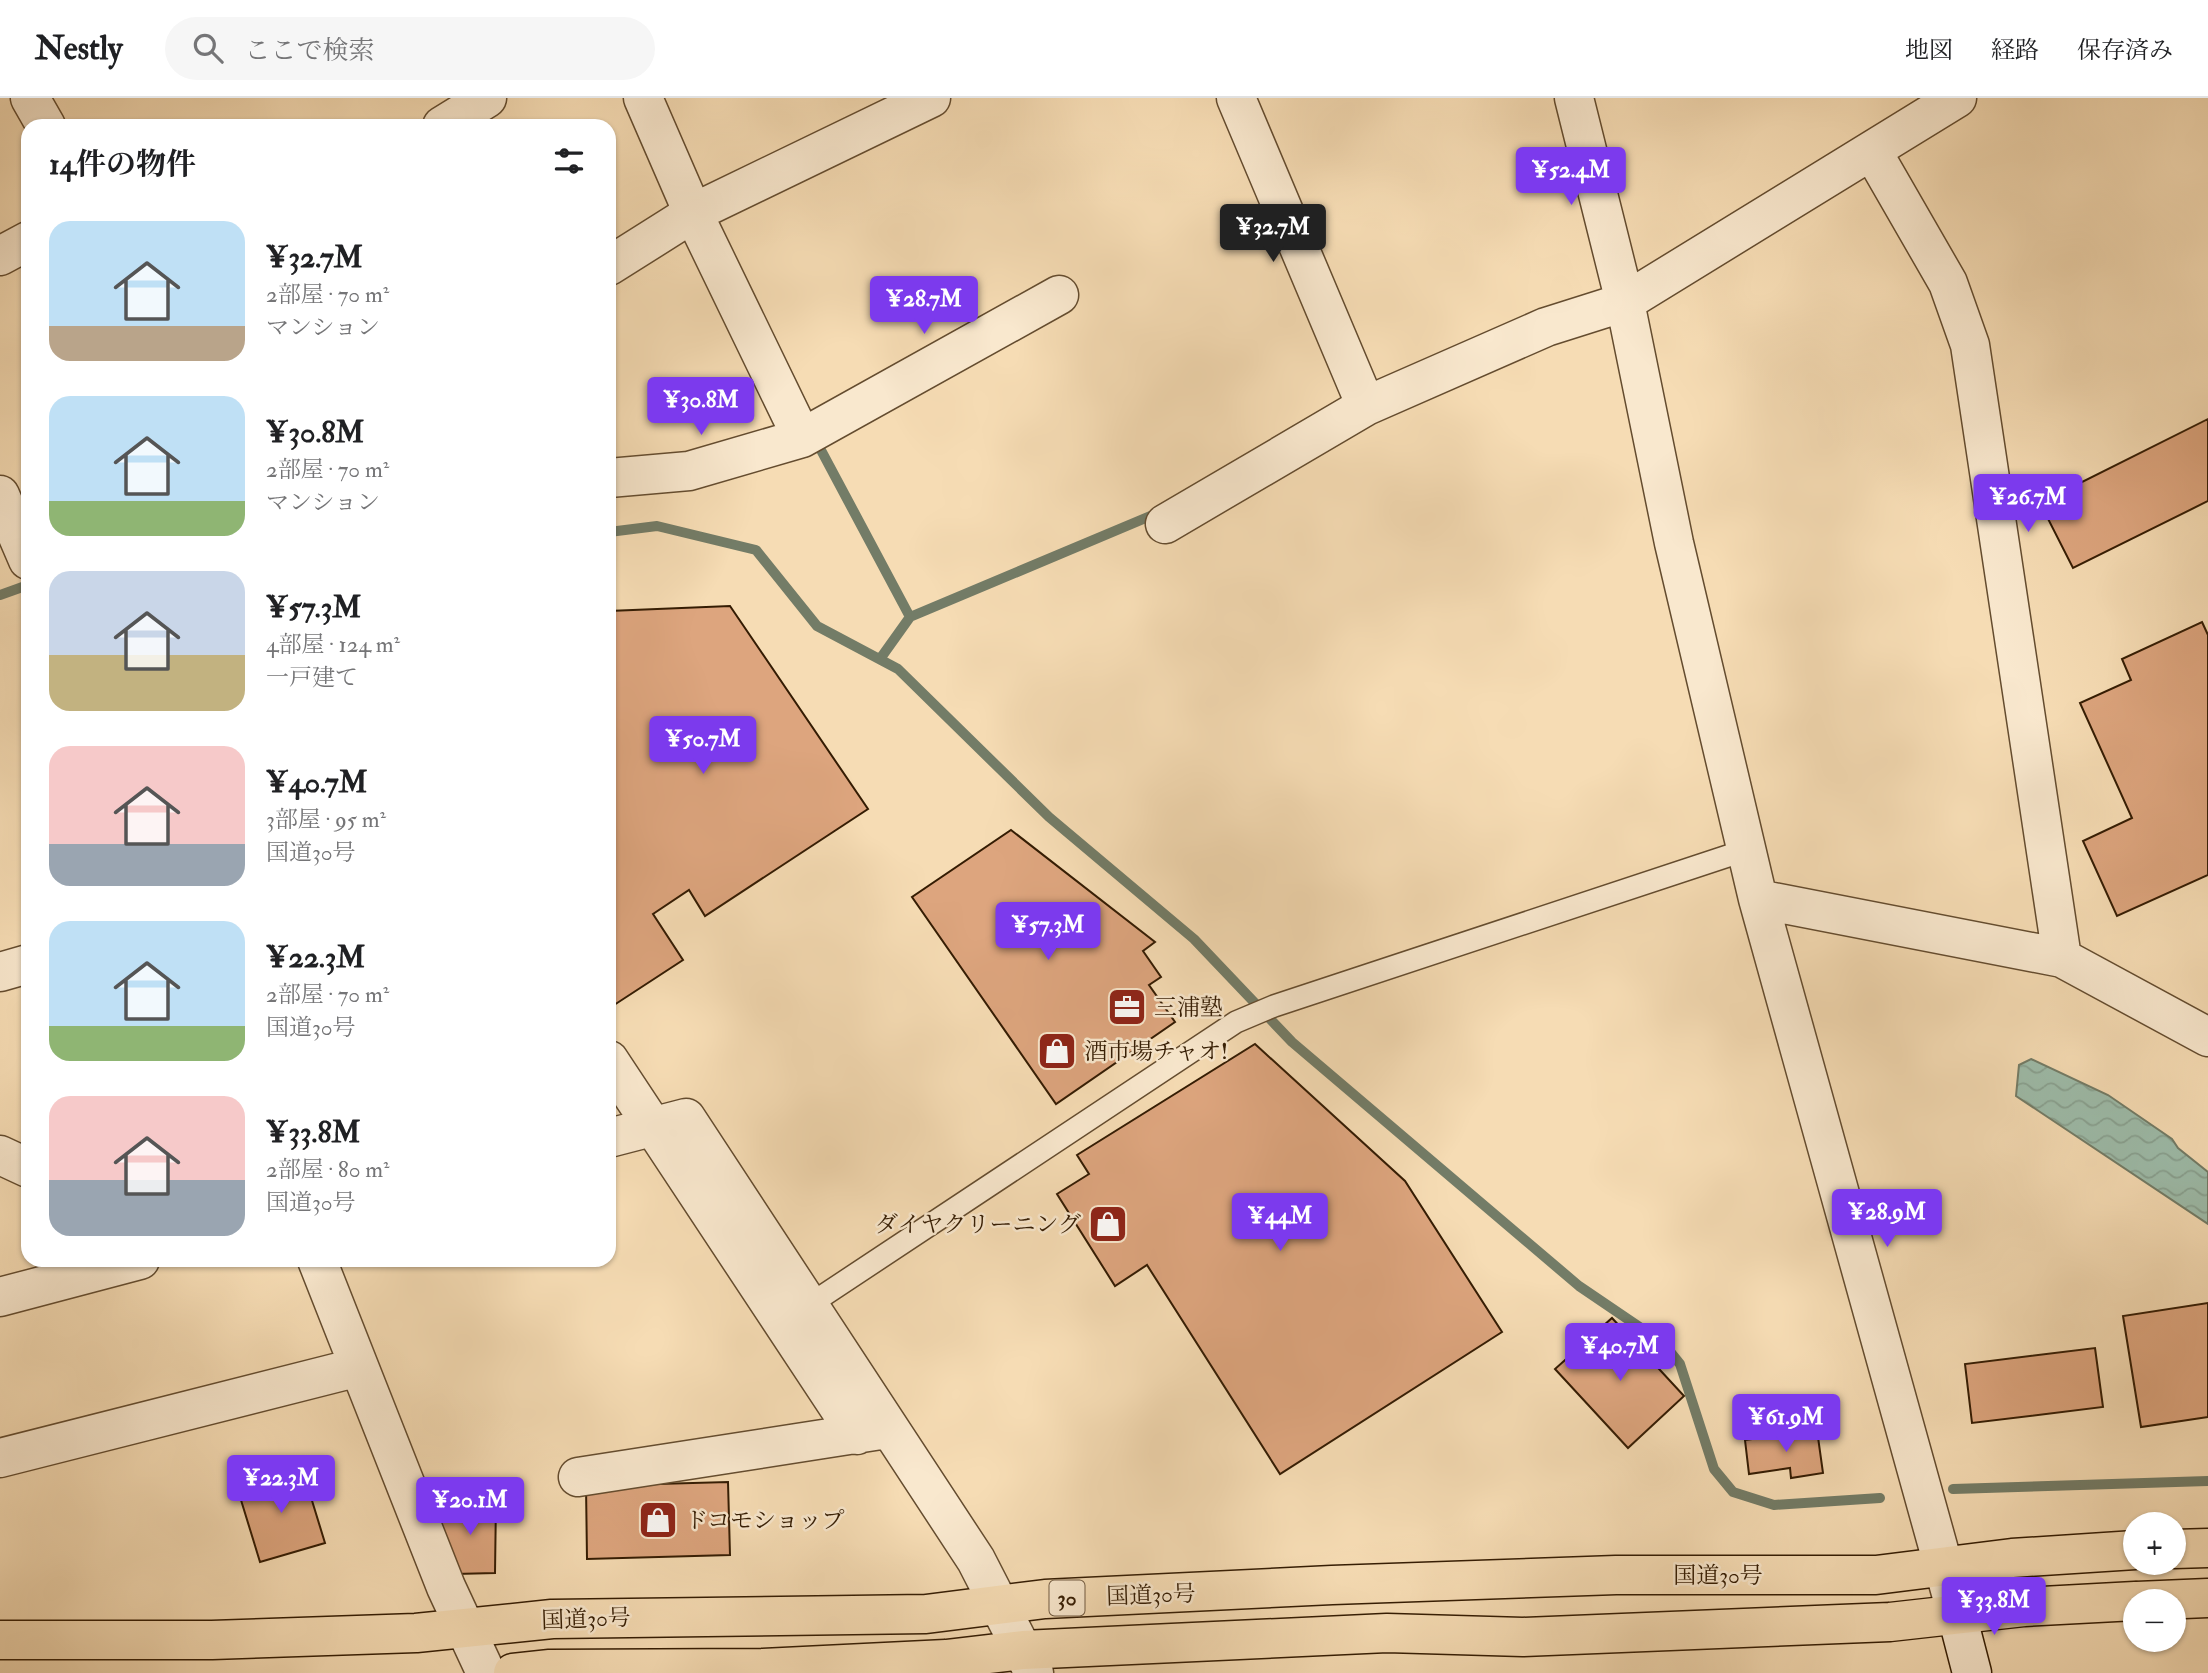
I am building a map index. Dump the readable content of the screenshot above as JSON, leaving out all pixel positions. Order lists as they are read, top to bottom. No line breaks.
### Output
{"streets":{"highway":["国道30号","30"]},"places":{"office":["三浦塾"],"shop":["酒市場チャオ!","ダイヤクリーニング","ドコモショップ"]},"page":{"header":"Nestly","search":"ここで検索","nav":["地図","経路","保存済み"],"heading":"14件の物件","price":["¥52.4M","¥32.7M","¥28.7M","¥30.8M","¥26.7M","¥50.7M","¥57.3M","¥28.9M","¥44M","¥40.7M","¥61.9M","¥22.3M","¥20.1M","¥33.8M"],"list":[{"name":"¥32.7M","note":"2部屋 · 70 m² · マンション"},{"name":"¥30.8M","note":"2部屋 · 70 m² · マンション"},{"name":"¥57.3M","note":"4部屋 · 124 m² · 一戸建て"},{"name":"¥40.7M","note":"3部屋 · 95 m² · 国道30号"},{"name":"¥22.3M","note":"2部屋 · 70 m² · 国道30号"},{"name":"¥33.8M","note":"2部屋 · 80 m² · 国道30号"}],"map_buttons":["+","−"]}}
